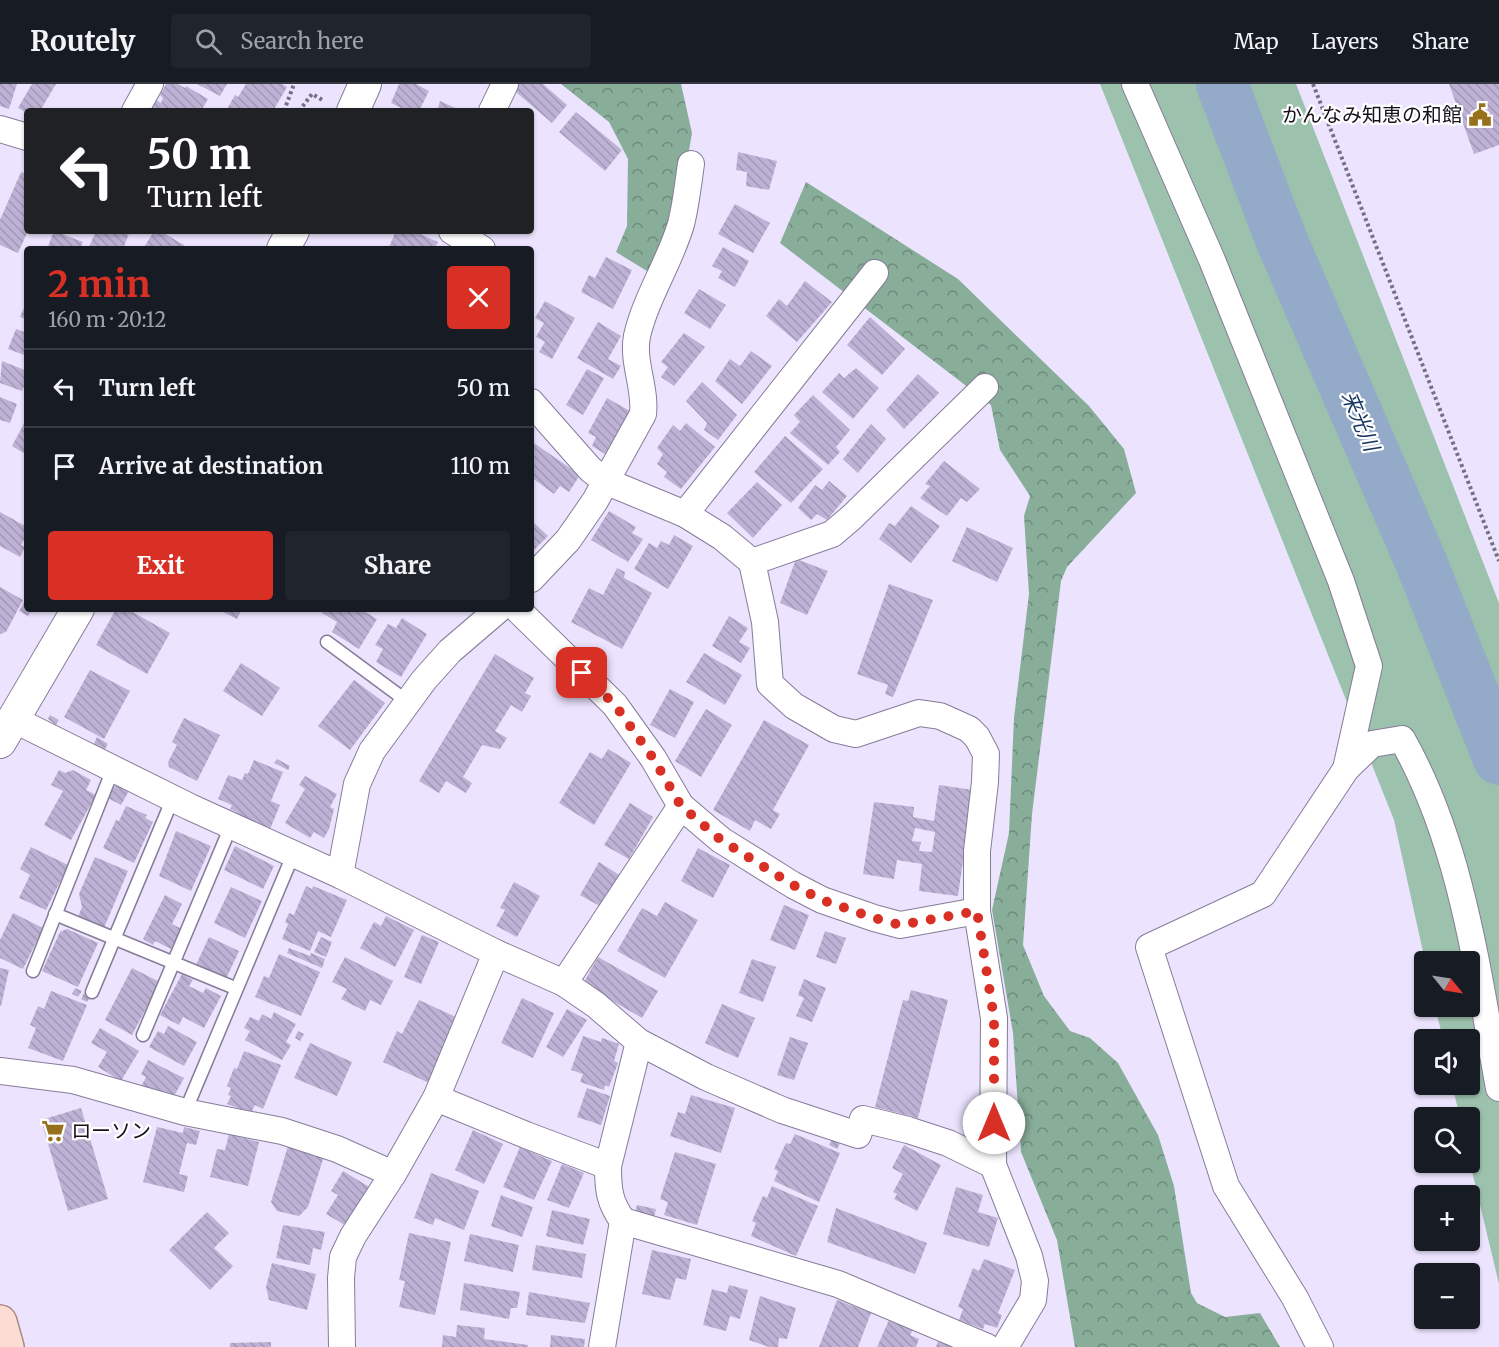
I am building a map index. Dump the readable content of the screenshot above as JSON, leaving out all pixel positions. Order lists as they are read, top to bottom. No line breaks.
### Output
{"water":["来光川"],"places":{"public building":["かんなみ知恵の和館"],"supermarket":["ローソン"]},"north":"bottom right","page":{"header":"Routely","search":"Search here","nav":["Map","Layers","Share"],"turn":["50 m","Turn left"],"heading":["2 min","160 m · 20:12"],"list":[{"name":"Turn left","value":"50 m"},{"name":"Arrive at destination","value":"110 m"}],"buttons":["Exit","Share"],"map_buttons":["+","−"]}}
